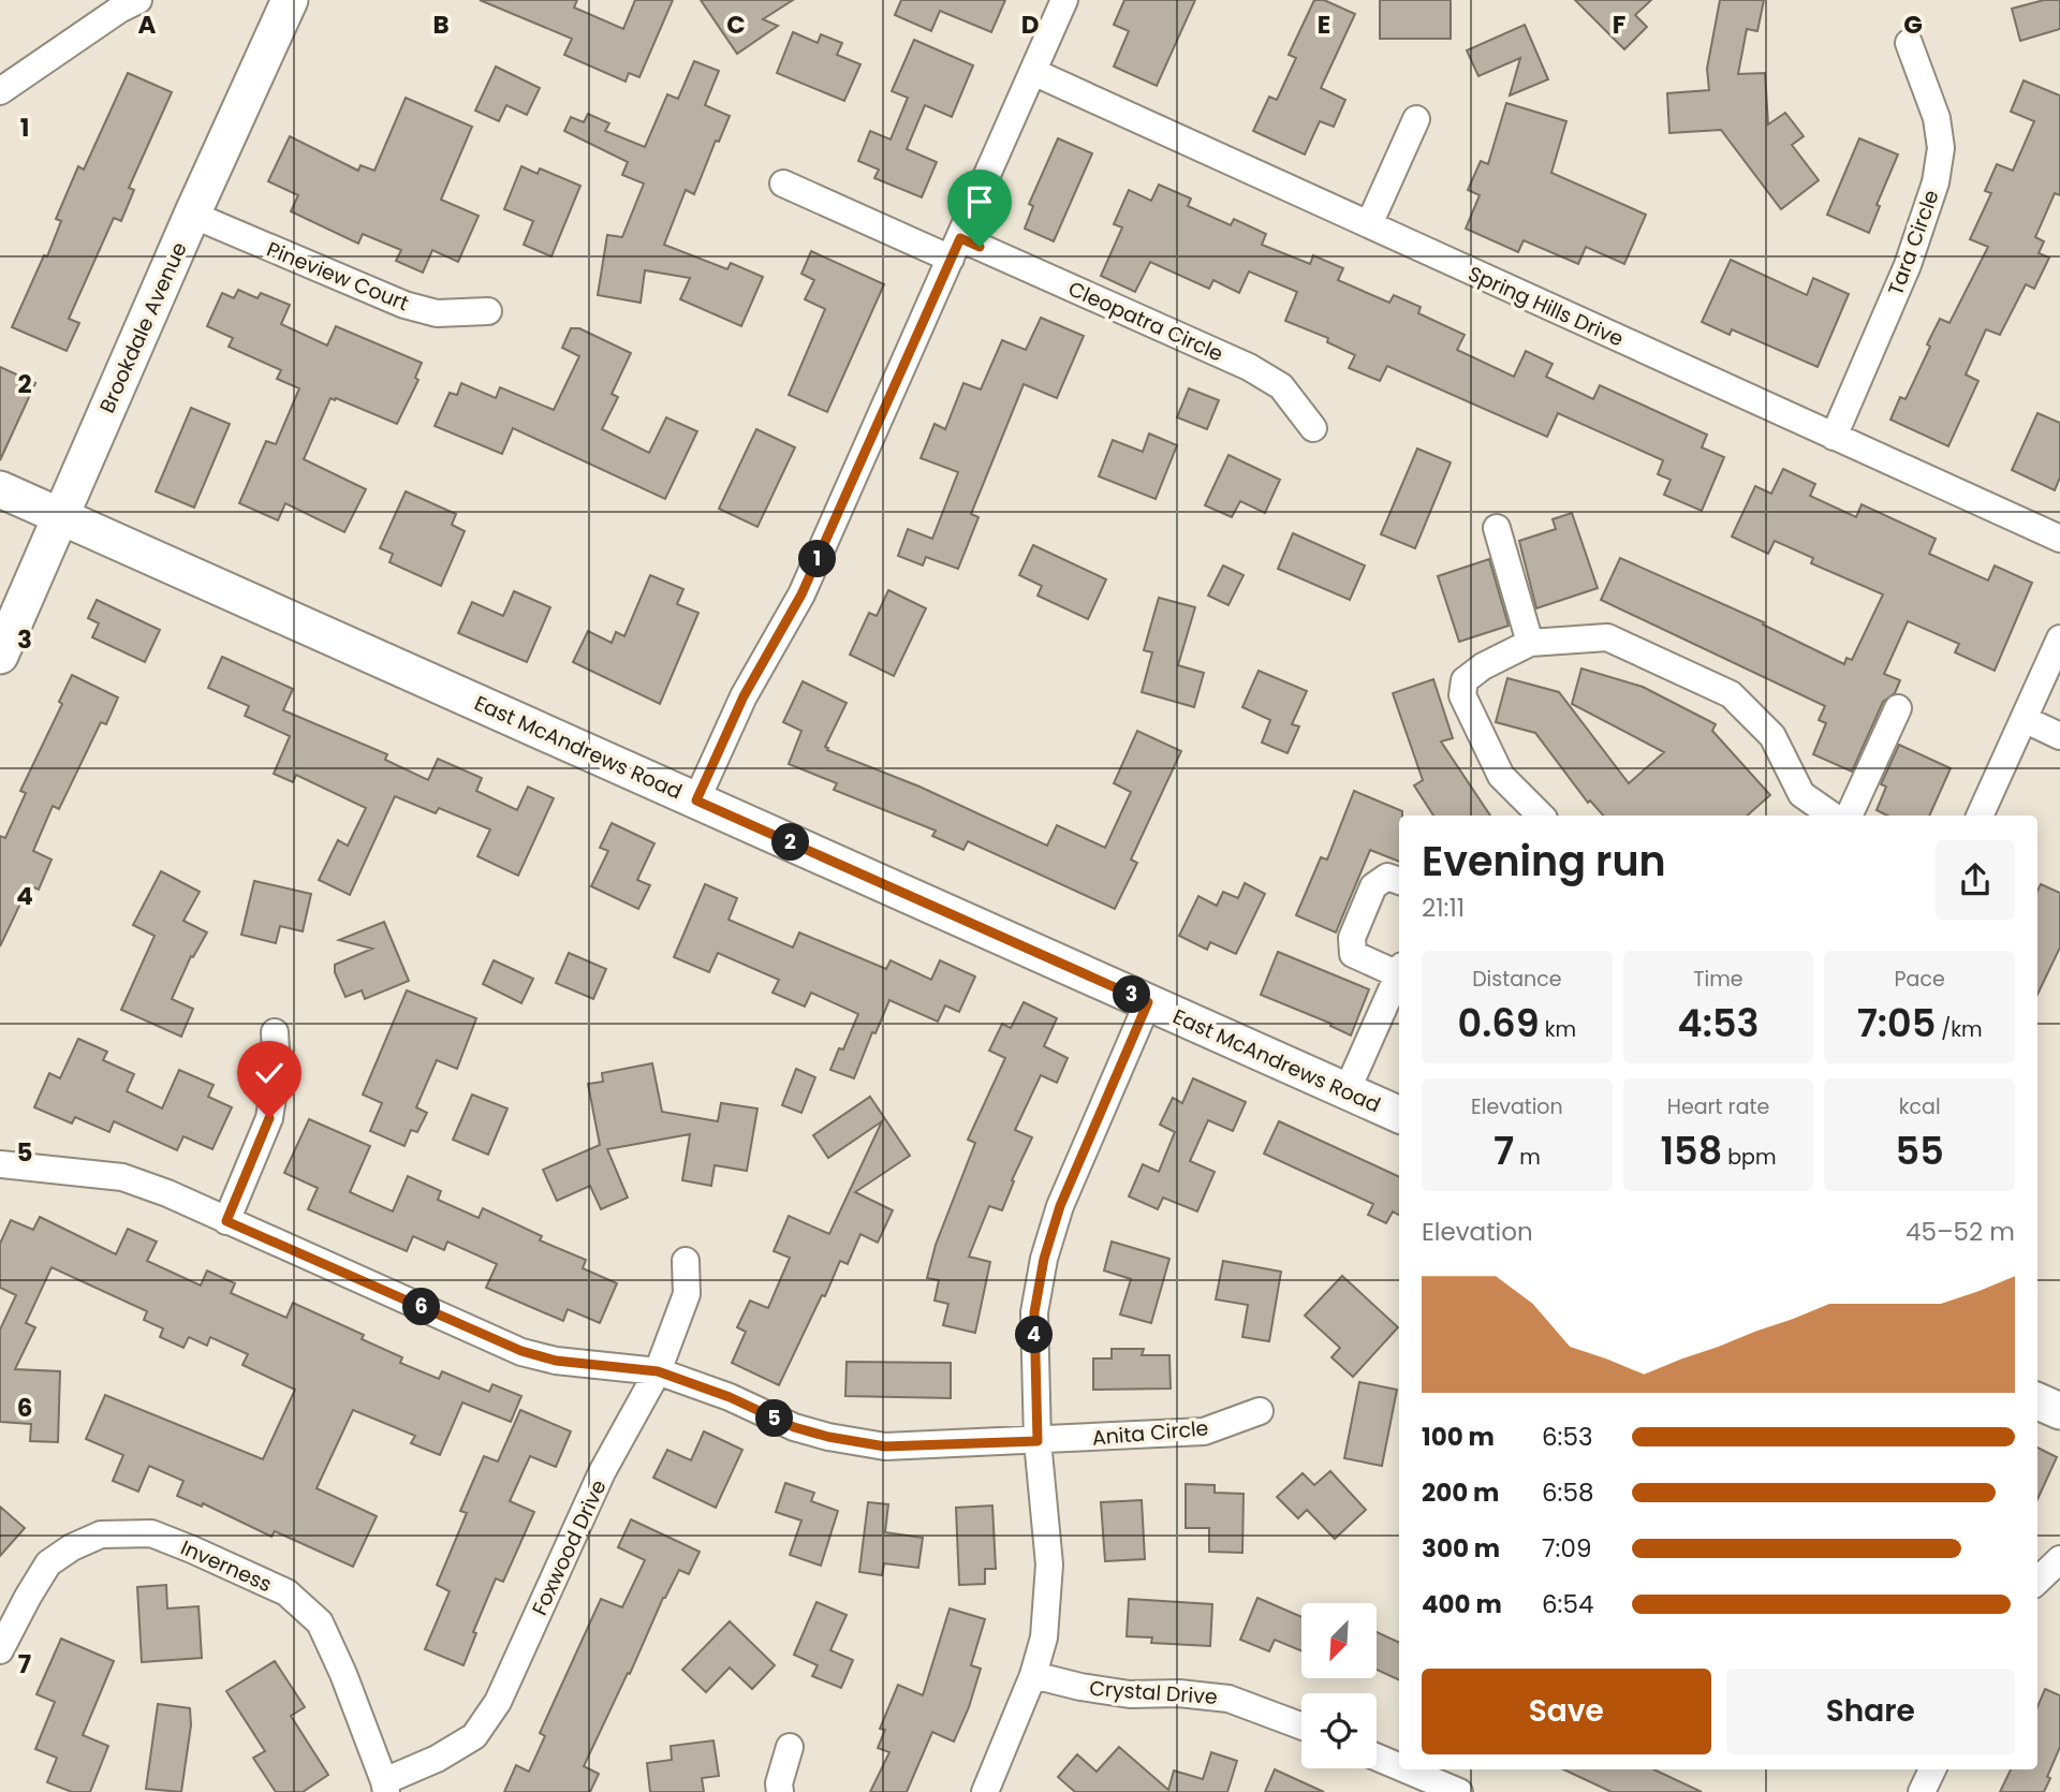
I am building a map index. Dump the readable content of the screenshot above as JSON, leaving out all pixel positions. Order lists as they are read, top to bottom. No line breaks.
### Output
{"streets":{"main road":["Brookdale Avenue","East McAndrews Road"],"street":["Tara Circle","Pineview Court","Spring Hills Drive","Cleopatra Circle","Anita Circle","Foxwood Drive","Inverness","Crystal Drive"]},"crossings":[["Tara Circle","Spring Hills Drive"],["Pineview Court","Brookdale Avenue"],["Brookdale Avenue","East McAndrews Road"],["Anita Circle","Foxwood Drive"],["Foxwood Drive","Inverness"]],"north":"bottom left","page":{"pins":["1","2","3","6","4","5"],"heading":["Evening run","21:11"],"stats":[["Distance","0.69 km"],["Time","4:53"],["Pace","7:05 /km"],["Elevation","7 m"],["Heart rate","158 bpm"],["kcal","55"]],"chart":["Elevation","45–52 m"],"list":[{"name":"100 m","note":"6:53"},{"name":"200 m","note":"6:58"},{"name":"300 m","note":"7:09"},{"name":"400 m","note":"6:54"}],"buttons":["Save","Share"]},"grid":{"columns":["A","B","C","D","E","F","G"],"rows":["1","2","3","4","5","6","7"]}}
